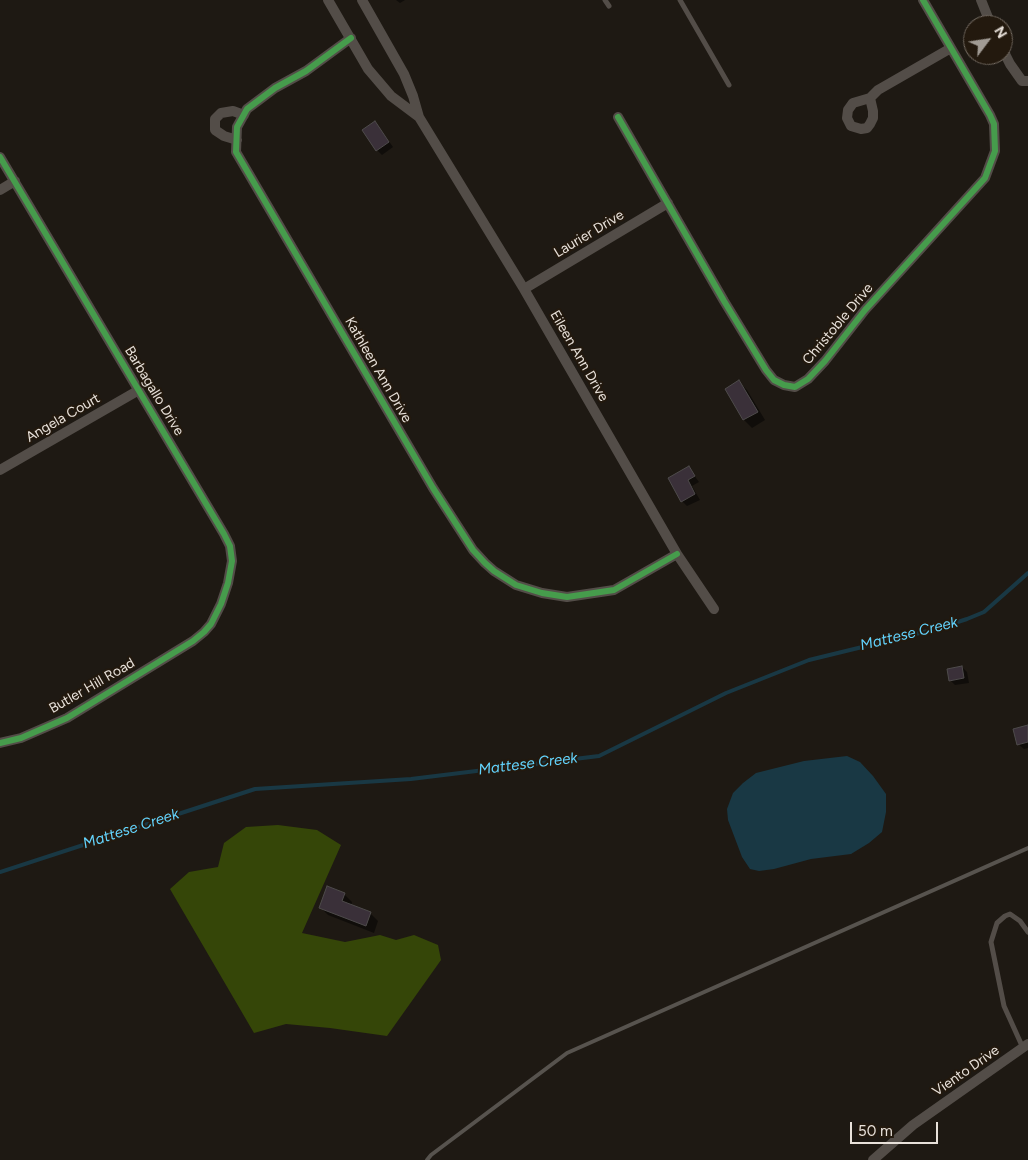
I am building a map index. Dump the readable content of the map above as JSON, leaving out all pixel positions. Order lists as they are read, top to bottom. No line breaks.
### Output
{"streets":{"street":["Laurier Drive","Christoble Drive","Eileen Ann Drive","Kathleen Ann Drive","Barbagallo Drive","Angela Court","Butler Hill Road","Viento Drive"]},"crossings":[["Laurier Drive","Christoble Drive"],["Laurier Drive","Eileen Ann Drive"],["Eileen Ann Drive","Kathleen Ann Drive"],["Barbagallo Drive","Angela Court"],["Barbagallo Drive","Butler Hill Road"]],"water":["Mattese Creek"],"scale_bar":"50 m","north":"top right"}
